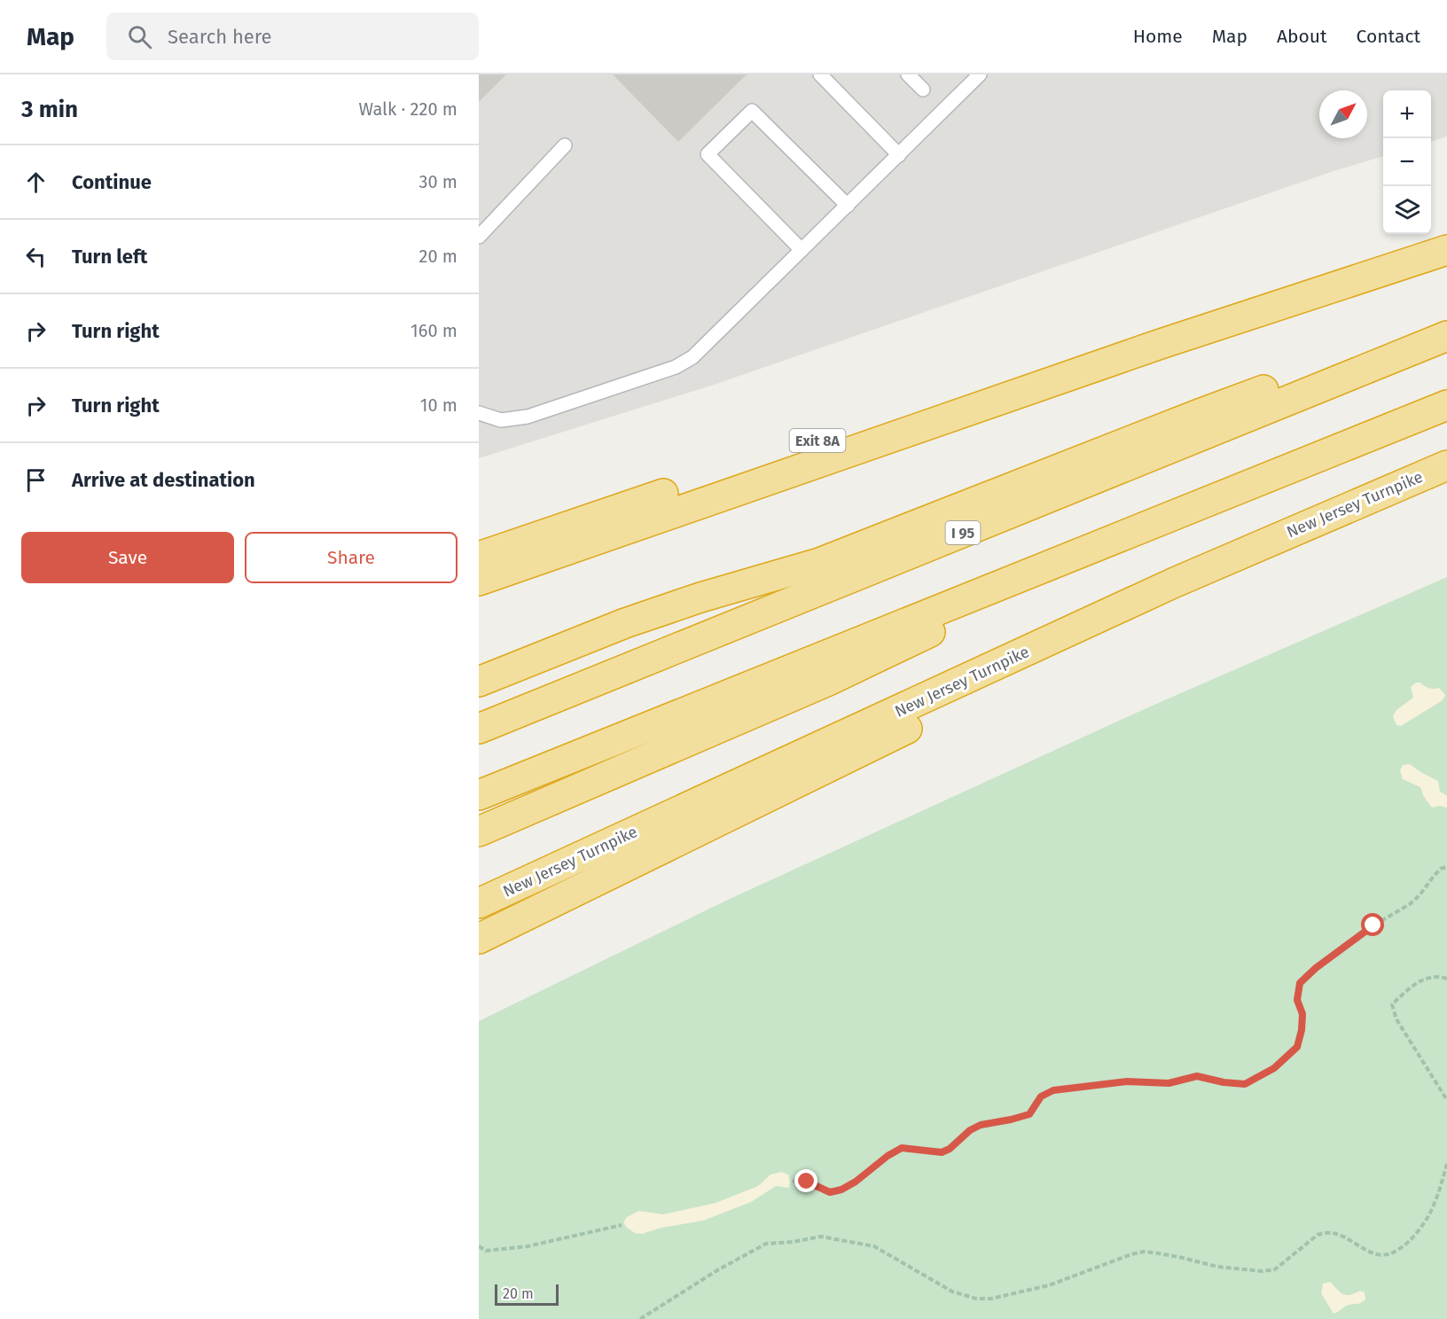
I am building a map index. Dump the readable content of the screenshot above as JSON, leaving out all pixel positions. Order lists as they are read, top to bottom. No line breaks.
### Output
{"streets":{"highway":["Exit 8A","New Jersey Turnpike","I 95"]},"scale_bar":"20 m","north":"top right","page":{"header":"Map","search":"Search here","nav":["Home","Map","About","Contact"],"heading":["3 min","Walk · 220 m"],"map_buttons":["+","−"],"list":[["Continue","30 m"],["Turn left","20 m"],["Turn right","160 m"],["Turn right","10 m"],"Arrive at destination"],"buttons":["Save","Share"],"scale":"20 m"}}
